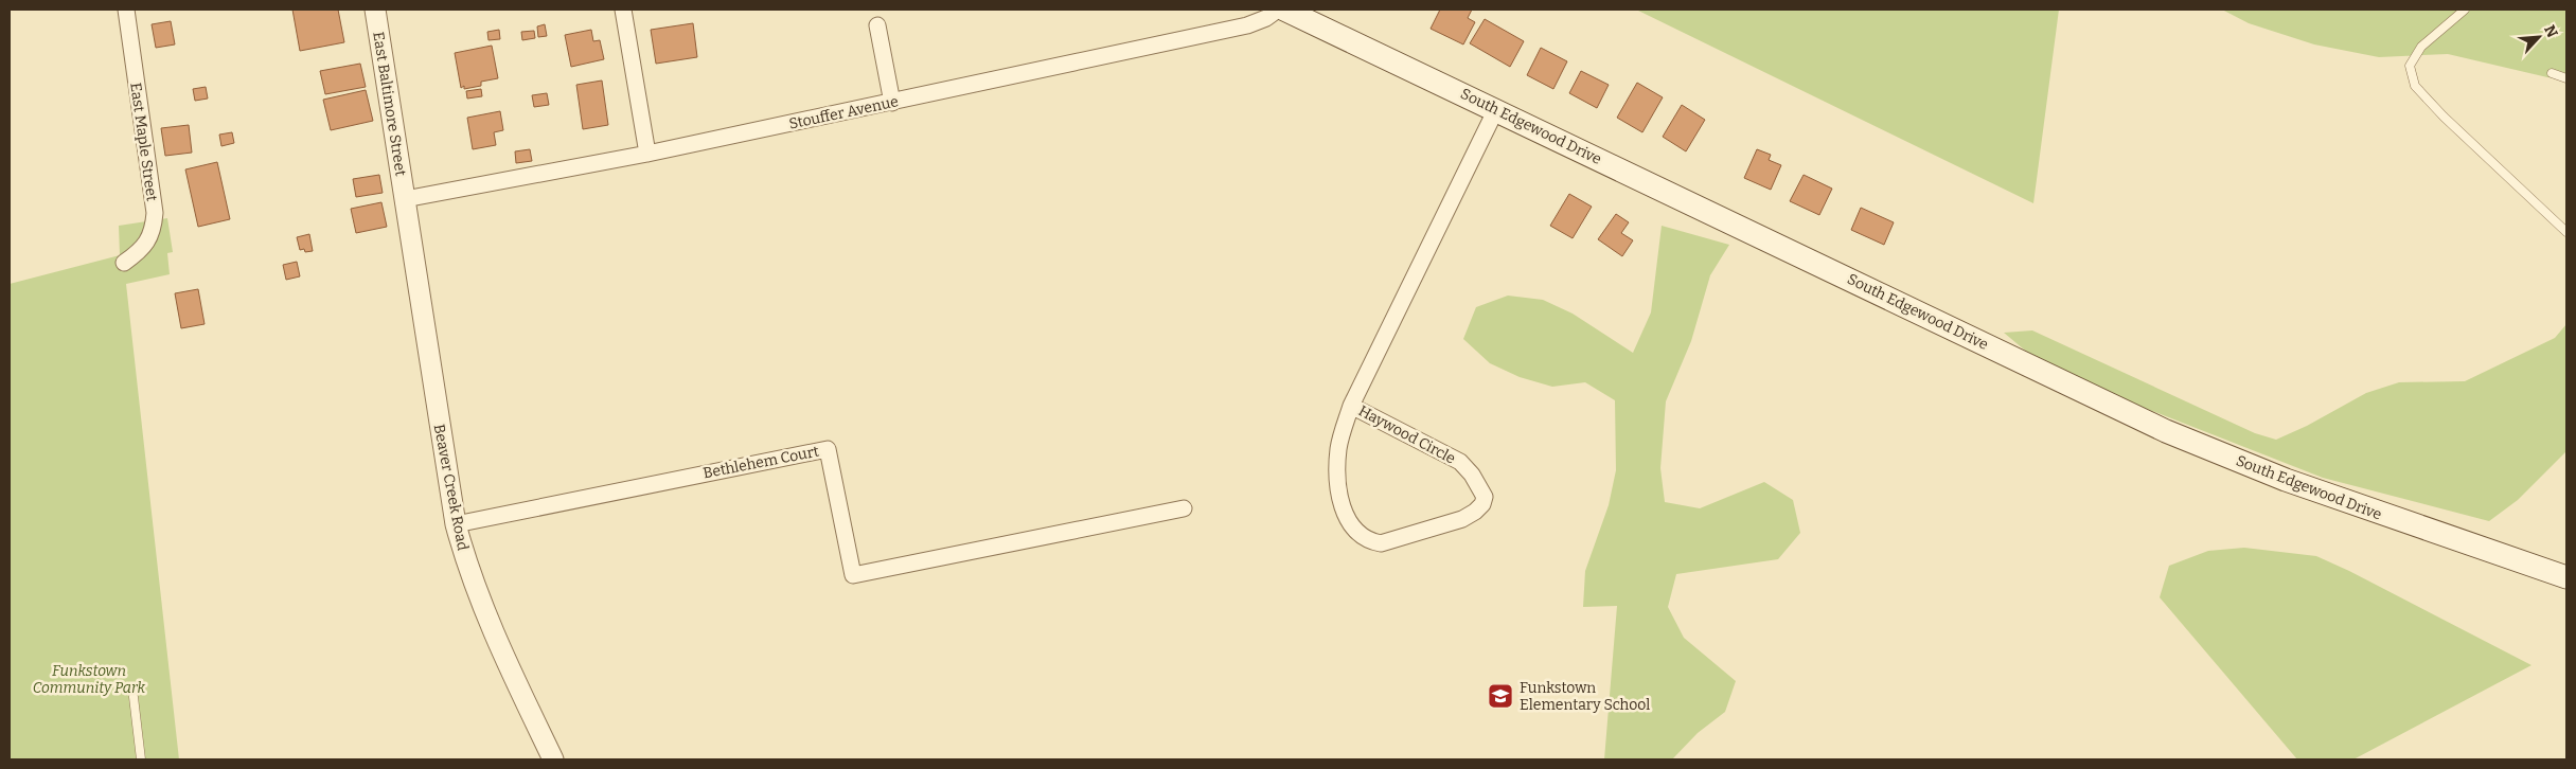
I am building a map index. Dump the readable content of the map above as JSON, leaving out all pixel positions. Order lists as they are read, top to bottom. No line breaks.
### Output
{"streets":{"main road":["South Edgewood Drive"],"street":["East Baltimore Street","Stouffer Avenue","East Maple Street","Haywood Circle","Bethlehem Court","Beaver Creek Road"]},"crossings":[["East Baltimore Street","Stouffer Avenue"],["East Baltimore Street","Beaver Creek Road"],["Stouffer Avenue","Beaver Creek Road"],["South Edgewood Drive","Haywood Circle"],["Bethlehem Court","Beaver Creek Road"]],"parks":["Funkstown Community Park"],"places":{"school or university":["Funkstown Elementary School"]},"north":"top right"}
